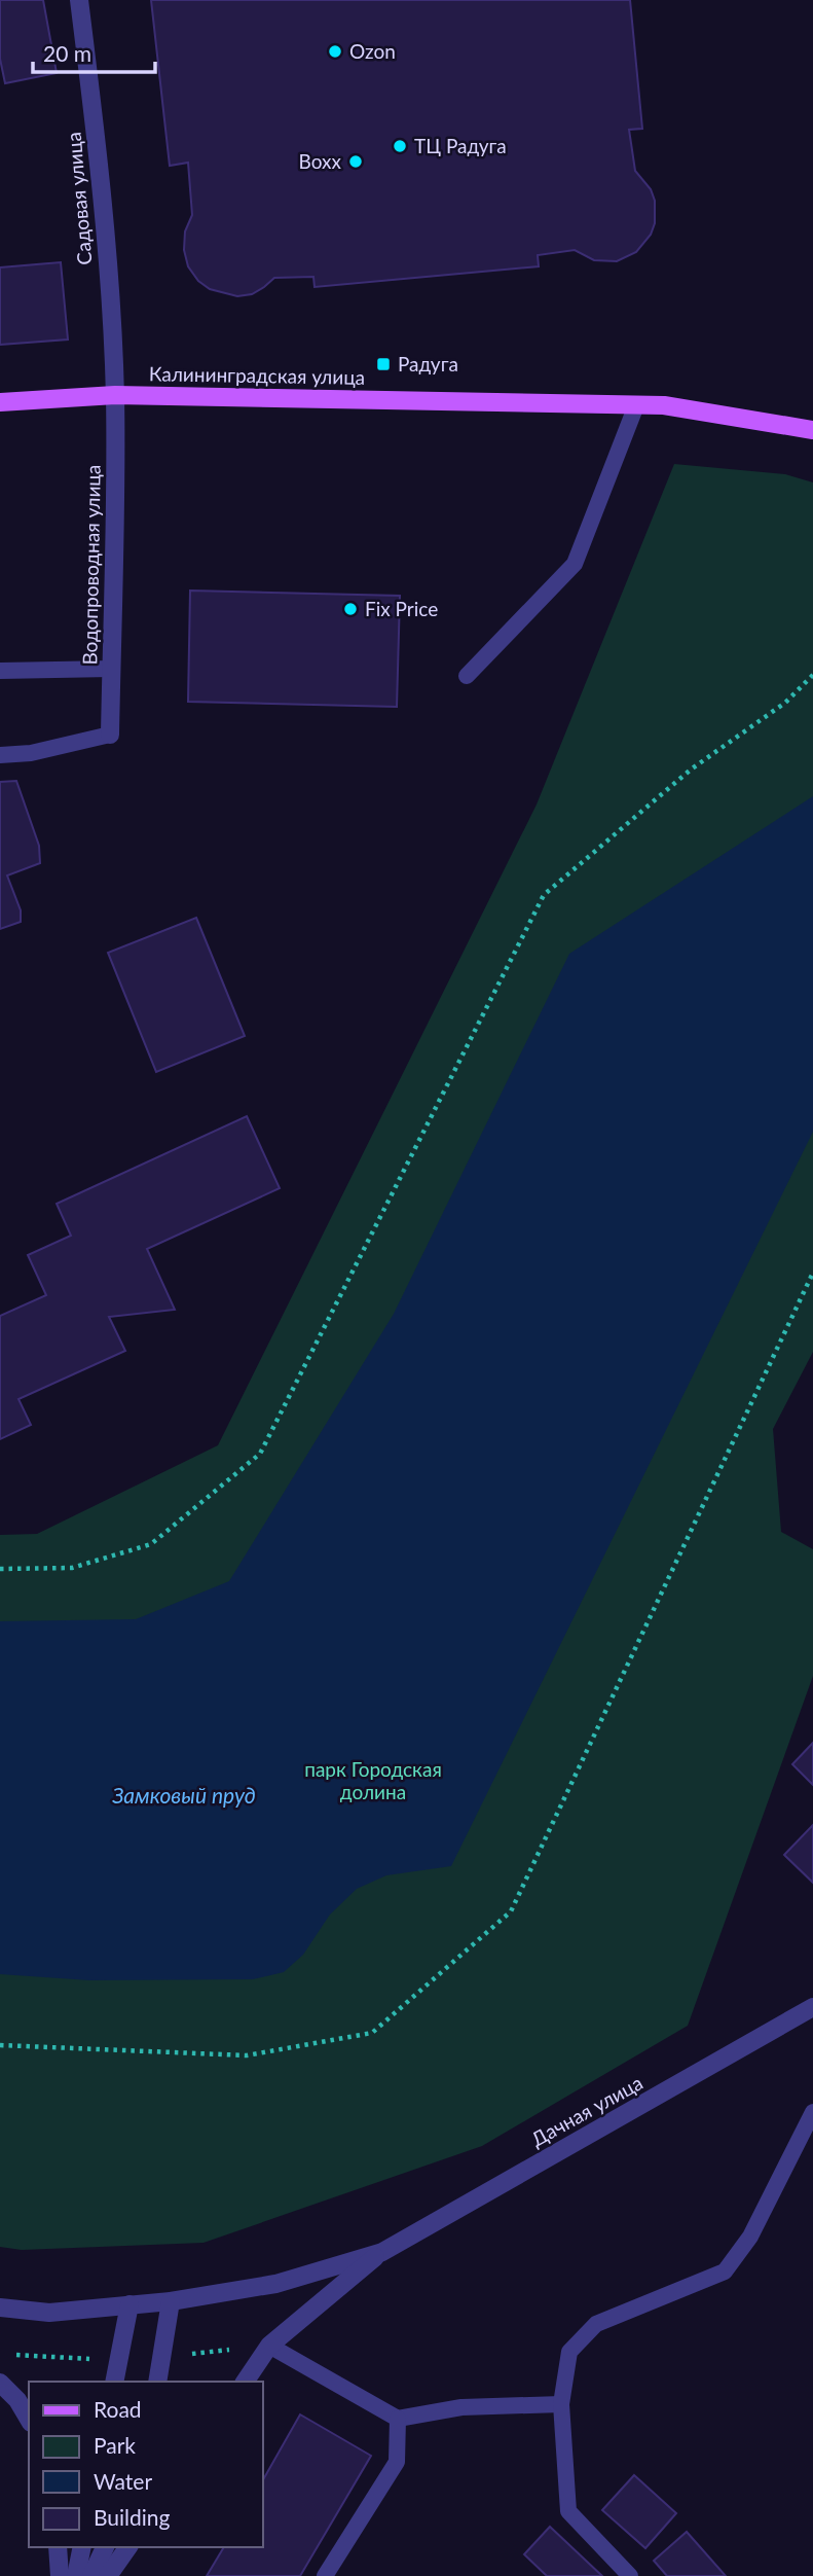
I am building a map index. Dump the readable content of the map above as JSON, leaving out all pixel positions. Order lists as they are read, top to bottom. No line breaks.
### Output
{"streets":{"main road":["Калининградская улица"],"street":["Садовая улица","Водопроводная улица","Дачная улица"]},"crossings":[["Садовая улица","Калининградская улица"],["Садовая улица","Водопроводная улица"],["Калининградская улица","Водопроводная улица"]],"water":["Замковый пруд"],"parks":["парк Городская долина"],"places":{"other":["Ozon","ТЦ Радуга","Boxx","Fix Price"],"transit":["Радуга"]},"legend":["Road","Park","Water","Building"],"scale_bar":"20 m"}
